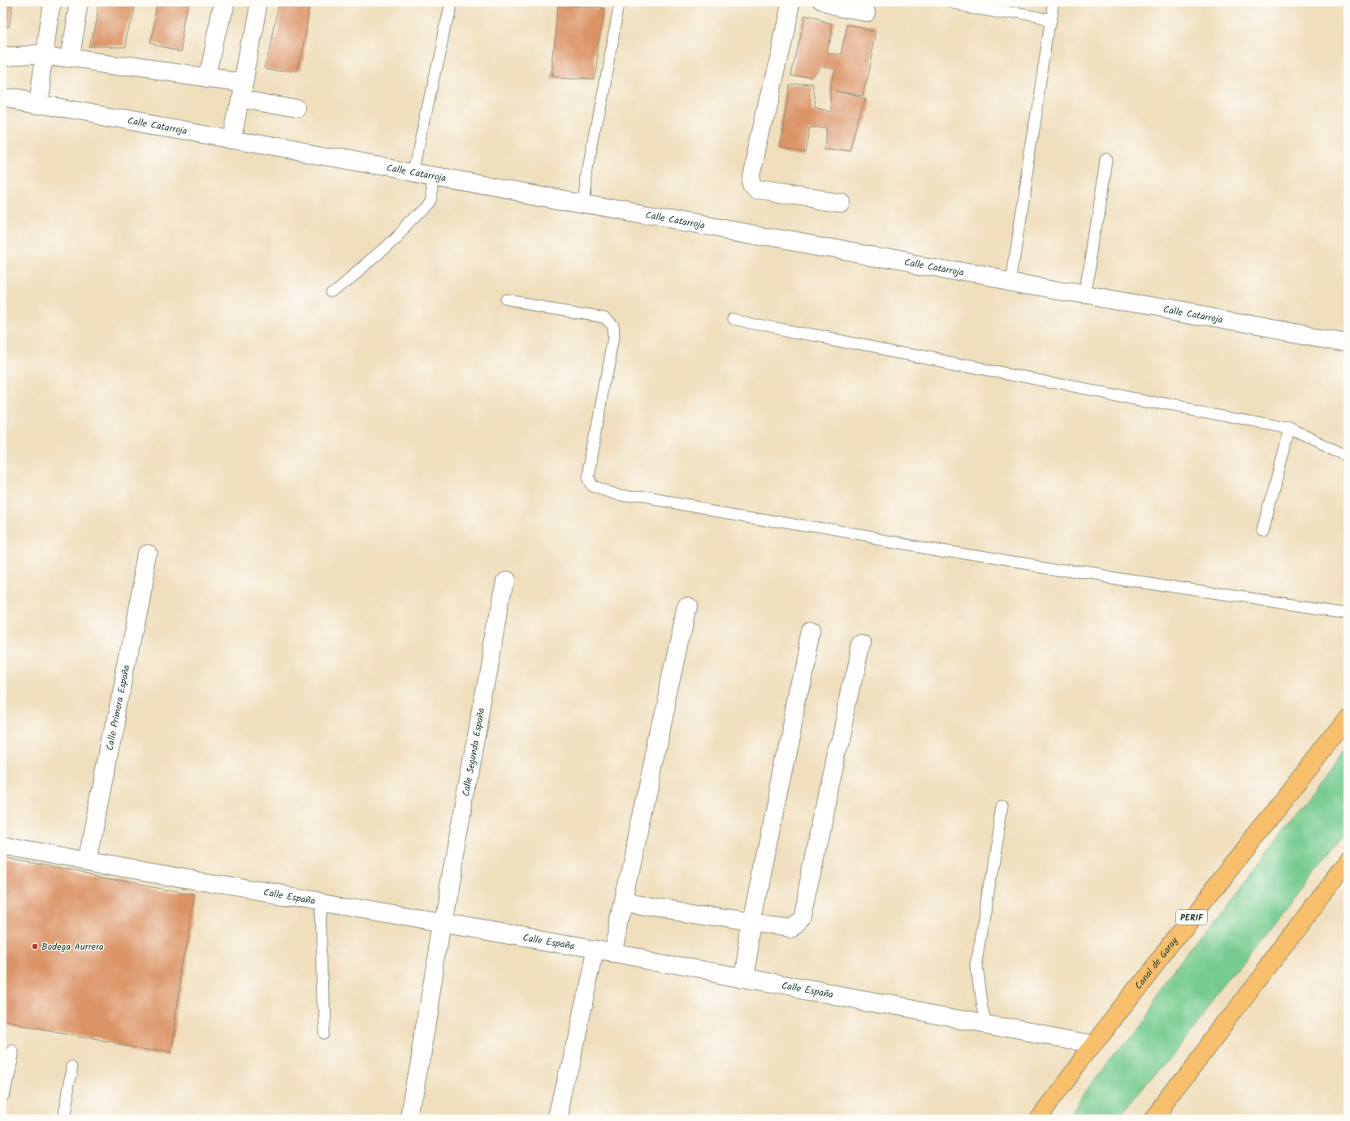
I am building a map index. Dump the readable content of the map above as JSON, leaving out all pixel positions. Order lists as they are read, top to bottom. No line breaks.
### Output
{"streets":{"highway":["PERIF","Canal de Garay"],"street":["Calle Catarroja","Calle Primera España","Calle Segunda España","Calle España"]},"crossings":[["Calle Primera España","Calle España"],["Calle Segunda España","Calle España"],["Calle España","Canal de Garay"]],"places":["Bodega Aurrera"]}
